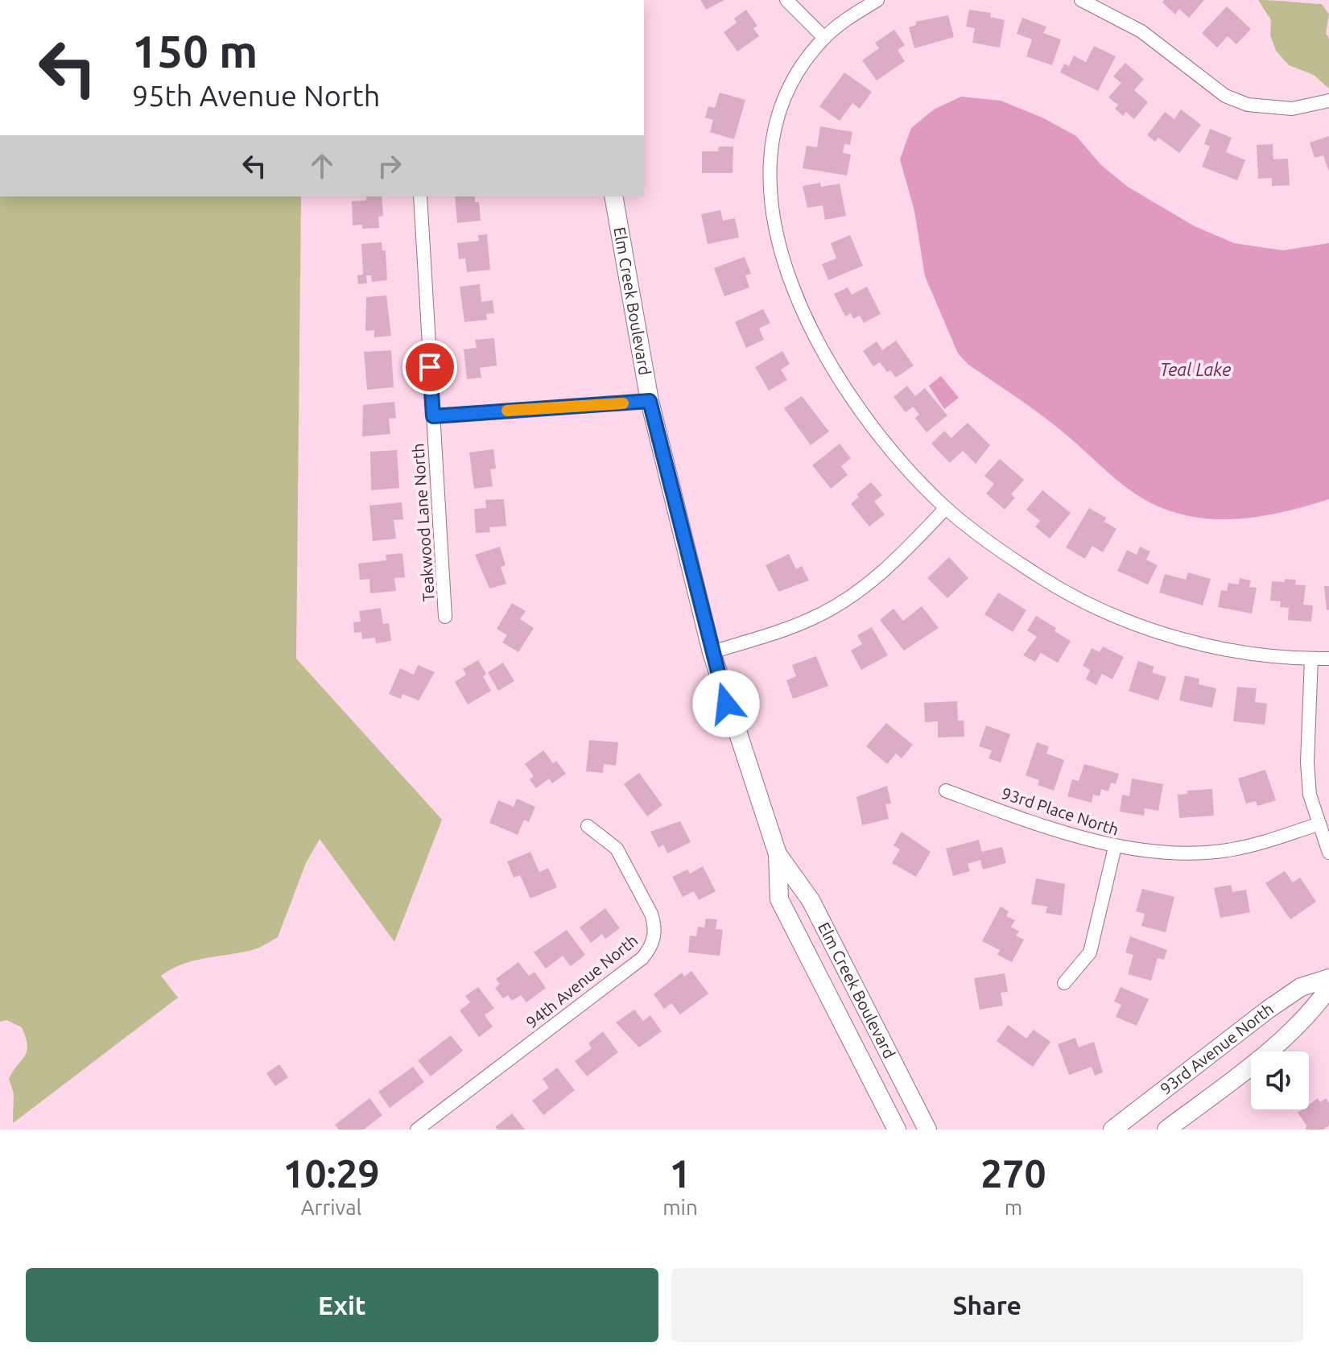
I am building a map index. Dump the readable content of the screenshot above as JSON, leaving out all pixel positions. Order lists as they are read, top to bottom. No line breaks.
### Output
{"streets":{"main road":["Elm Creek Boulevard","93rd Avenue North"],"street":["Teakwood Lane North","93rd Place North","94th Avenue North"]},"water":["Teal Lake"],"page":{"turn":["150 m","95th Avenue North"],"eta":["10:29","Arrival","1","min","270","m"],"buttons":["Exit","Share"]}}
